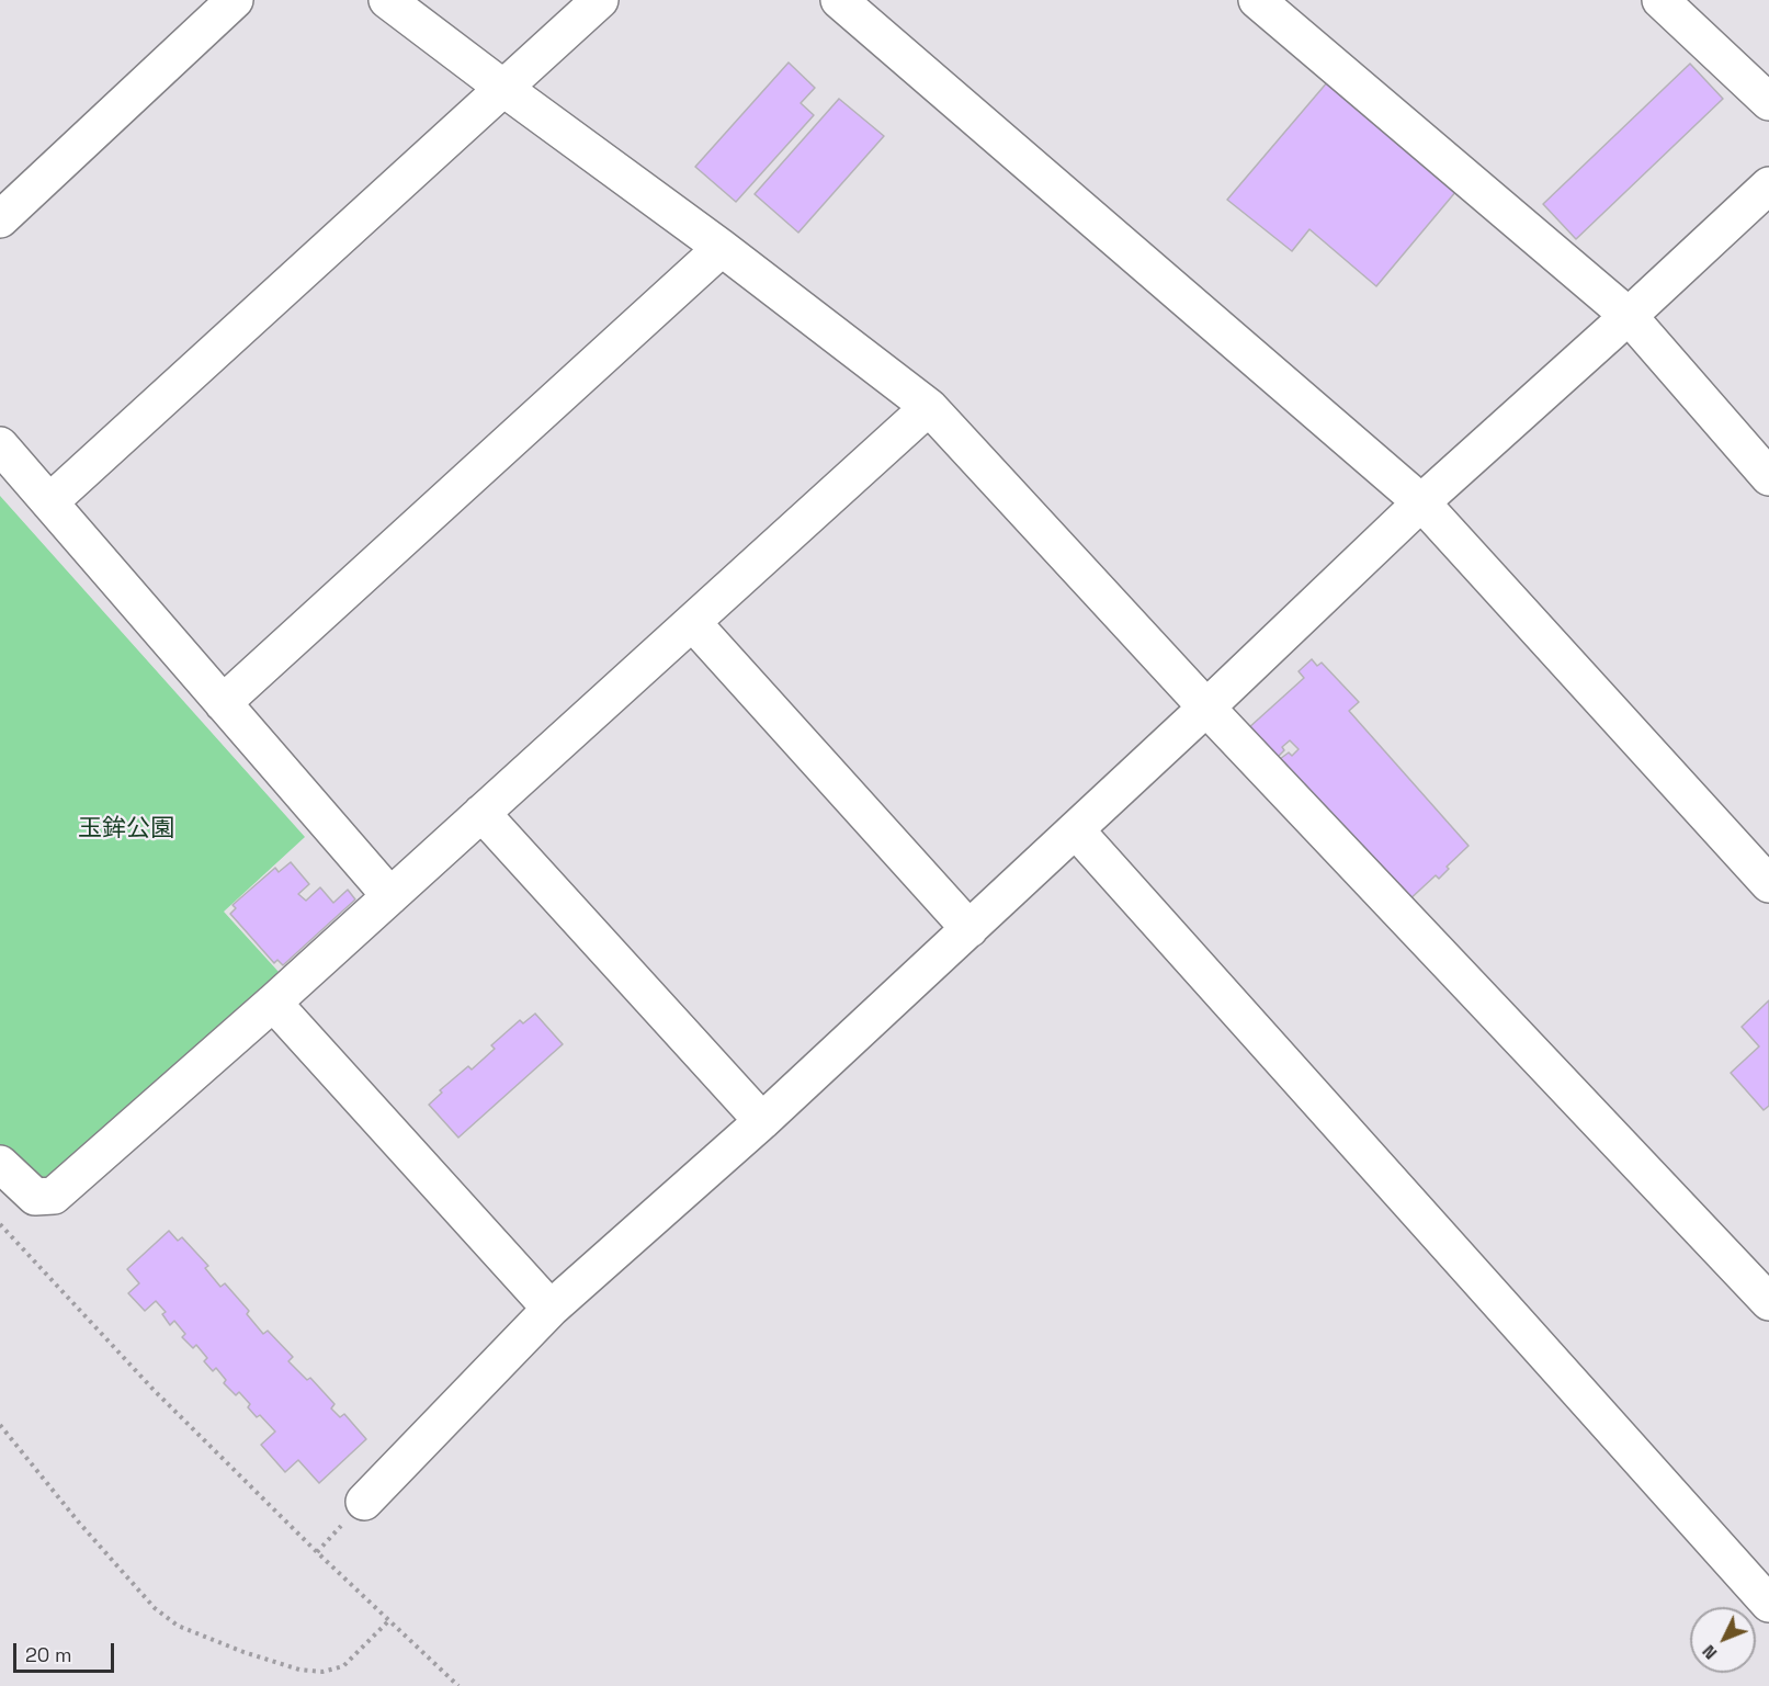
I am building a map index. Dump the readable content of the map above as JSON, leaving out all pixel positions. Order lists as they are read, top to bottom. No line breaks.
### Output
{"parks":["玉鉾公園"],"scale_bar":"20 m","north":"bottom left"}
